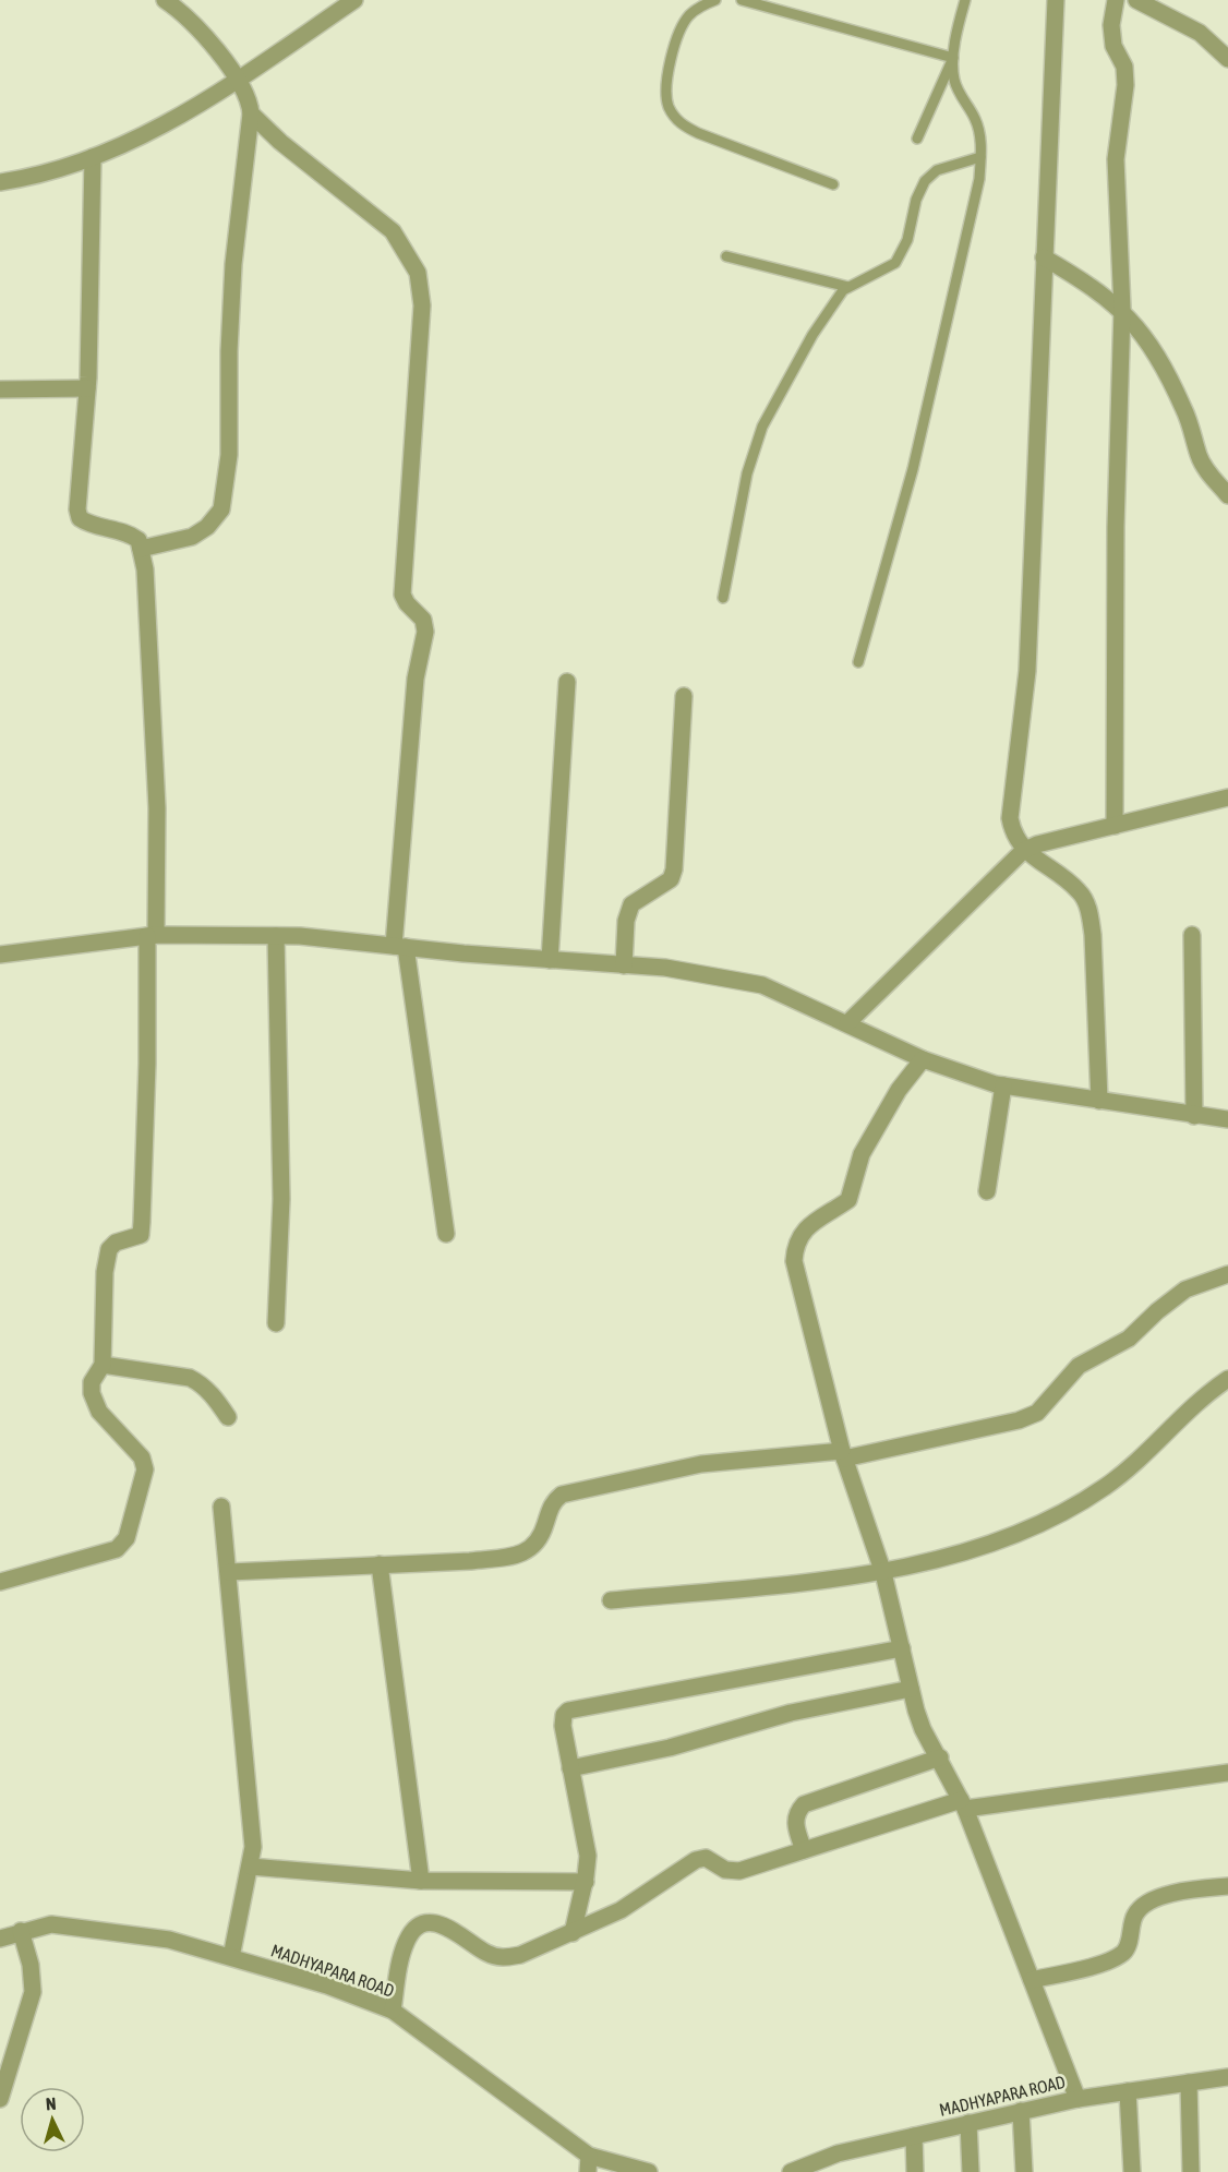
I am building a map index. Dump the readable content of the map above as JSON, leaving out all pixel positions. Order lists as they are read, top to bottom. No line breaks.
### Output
{"streets":{"street":["MADHYAPARA ROAD"]},"north":"top"}
